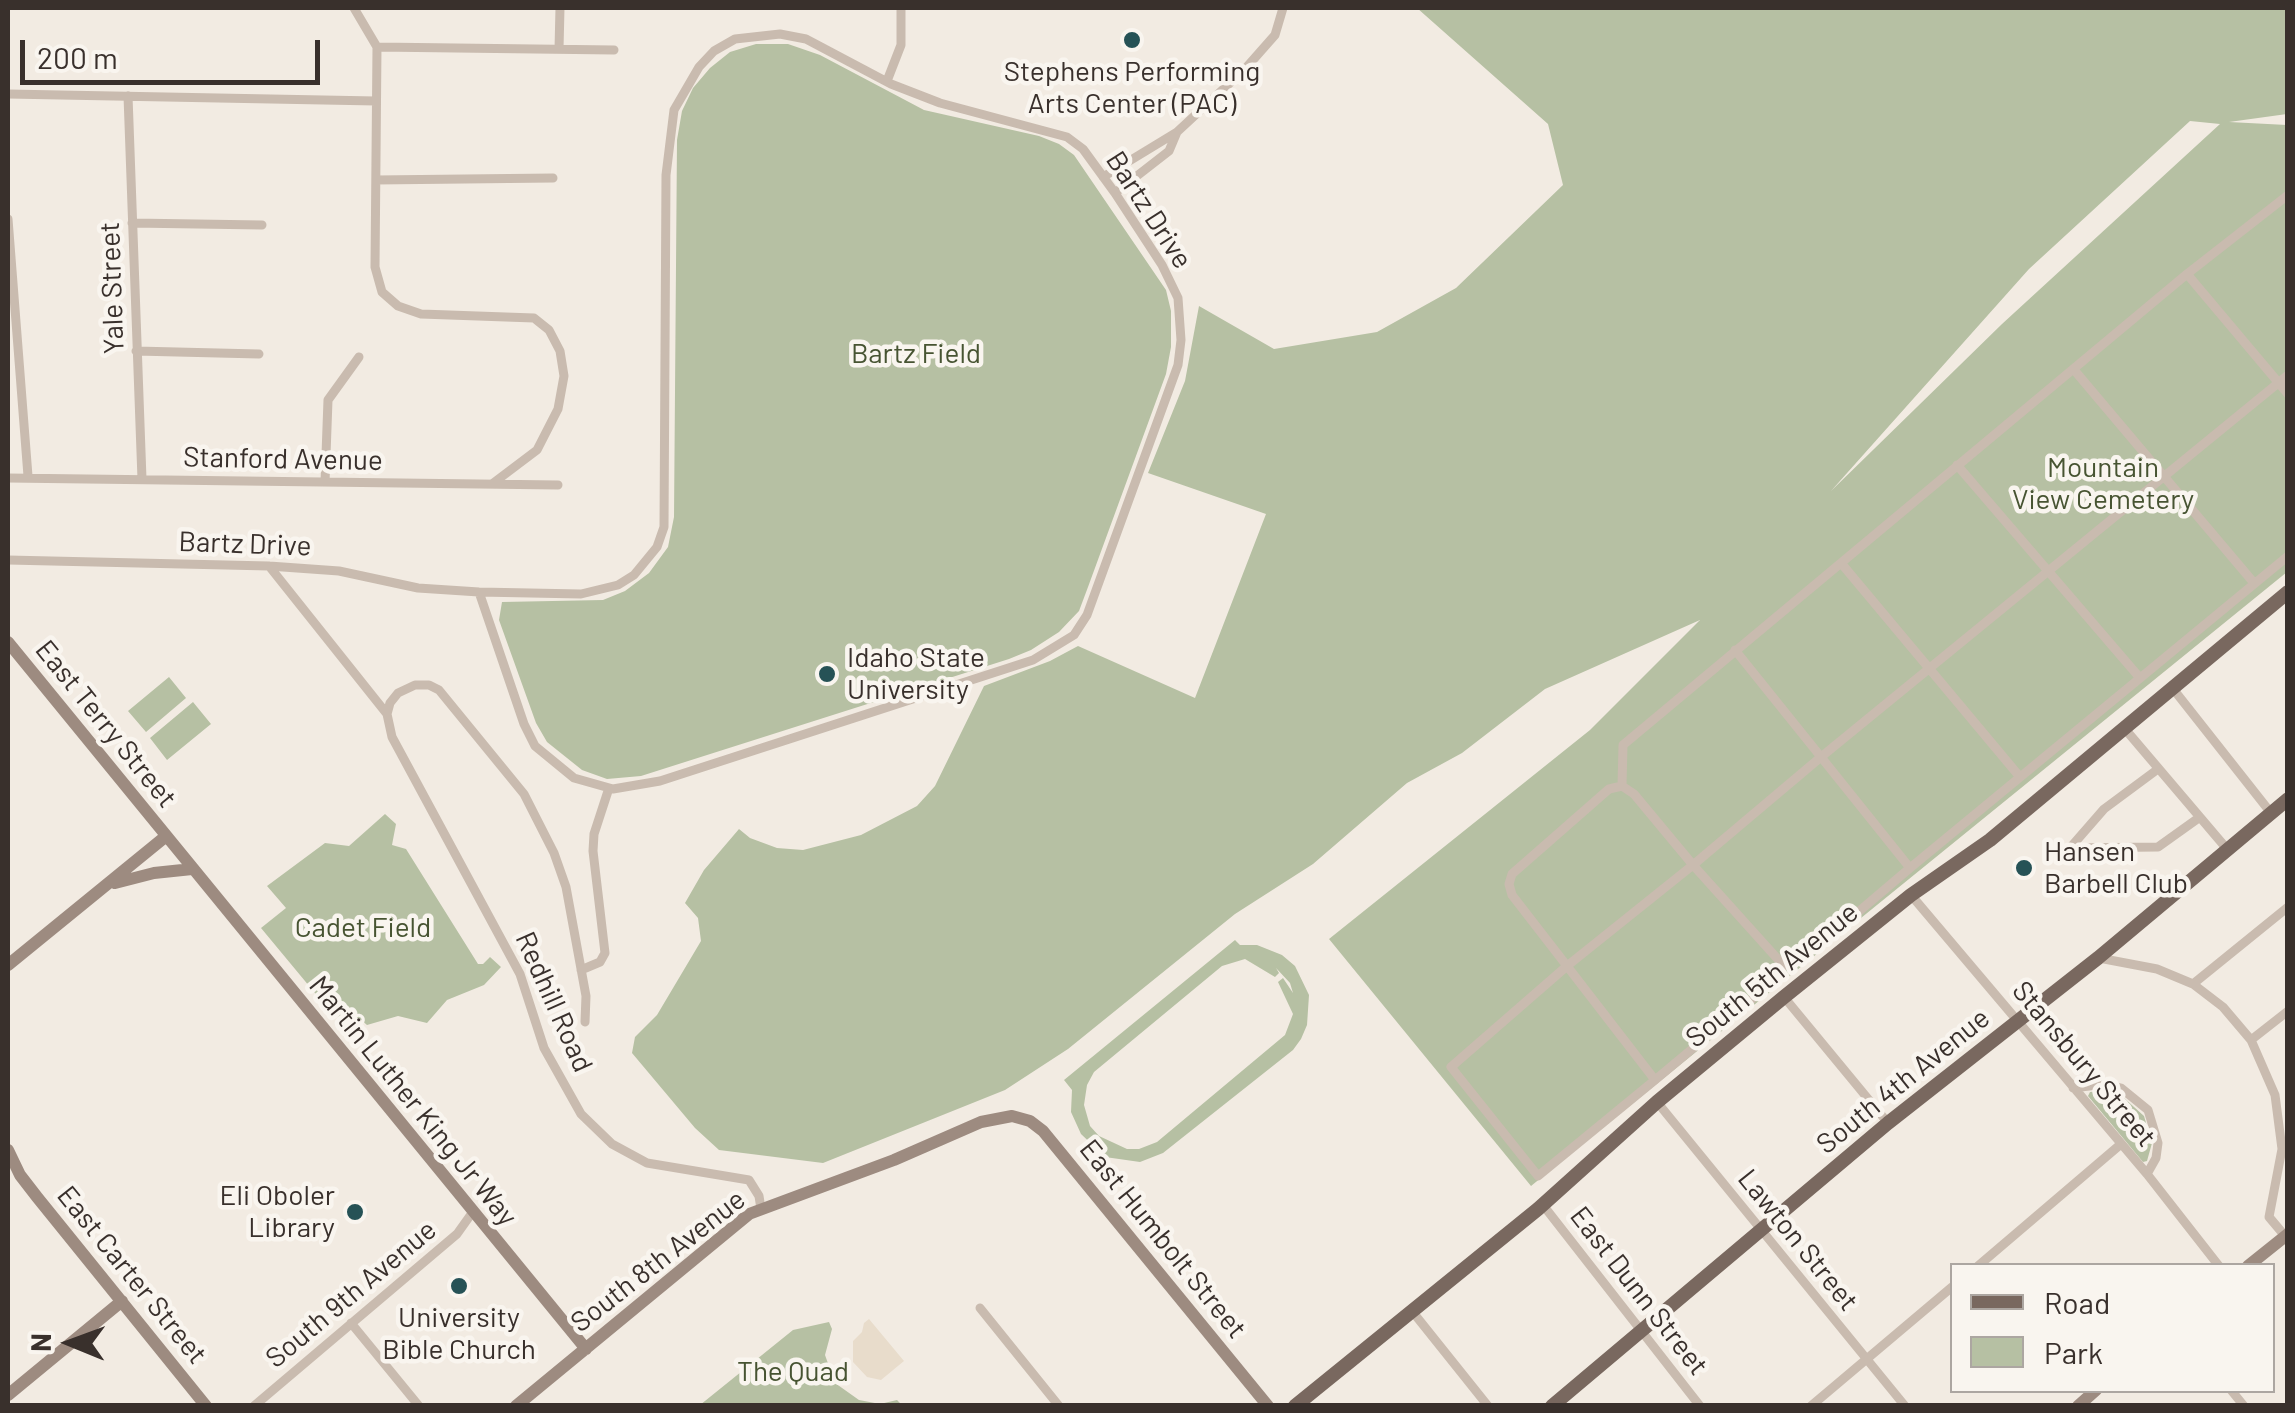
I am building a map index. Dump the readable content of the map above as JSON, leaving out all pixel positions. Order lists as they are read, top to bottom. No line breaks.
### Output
{"streets":{"main road":["South 5th Avenue","South 4th Avenue"],"street":["Bartz Drive","Yale Street","Stanford Avenue","East Terry Street","Redhill Road","Stansbury Street","Martin Luther King Jr Way","East Humbolt Street","Lawton Street","South 8th Avenue","East Carter Street","East Dunn Street","South 9th Avenue"]},"crossings":[["Bartz Drive","Redhill Road"],["Yale Street","Stanford Avenue"],["East Terry Street","Martin Luther King Jr Way"],["South 5th Avenue","Stansbury Street"],["South 5th Avenue","Lawton Street"],["South 5th Avenue","East Dunn Street"],["Redhill Road","South 8th Avenue"],["Stansbury Street","South 4th Avenue"],["South 4th Avenue","Lawton Street"],["South 4th Avenue","East Dunn Street"],["Martin Luther King Jr Way","South 8th Avenue"],["Martin Luther King Jr Way","South 9th Avenue"],["East Humbolt Street","South 8th Avenue"]],"parks":["Bartz Field","Mountain View Cemetery","Cadet Field","The Quad"],"places":["Stephens Performing Arts Center (PAC)","Idaho State University","Hansen Barbell Club","Eli Oboler Library","University Bible Church"],"legend":["Road","Park"],"scale_bar":"200 m","north":"left"}
